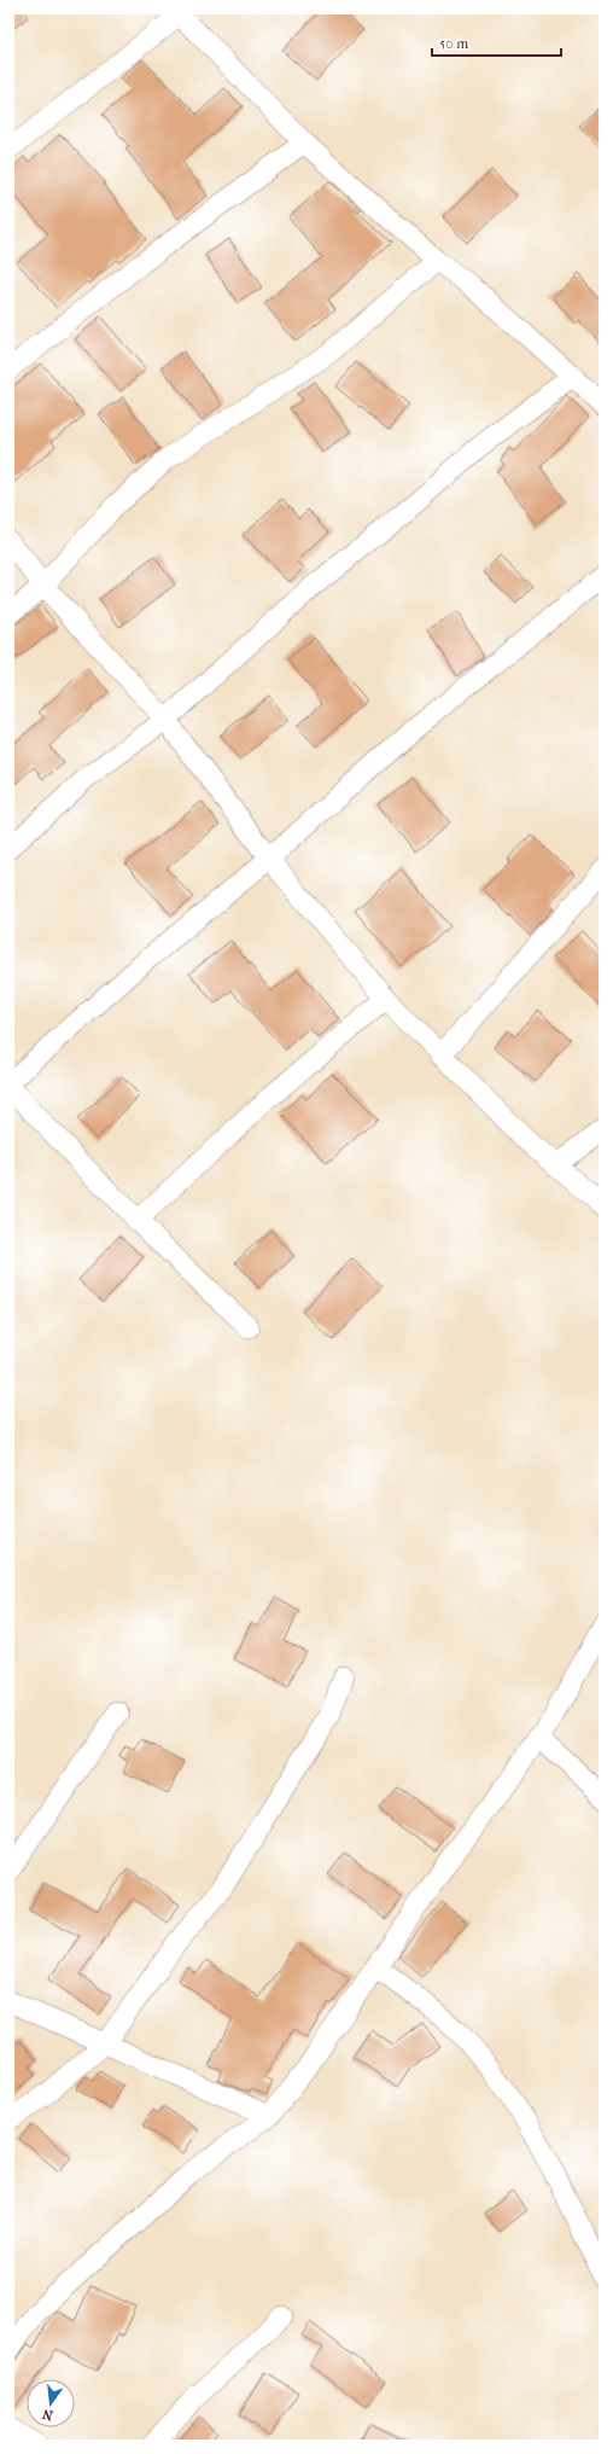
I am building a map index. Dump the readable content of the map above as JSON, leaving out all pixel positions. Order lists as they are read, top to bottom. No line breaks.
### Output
{"scale_bar":"50 m","north":"bottom"}
